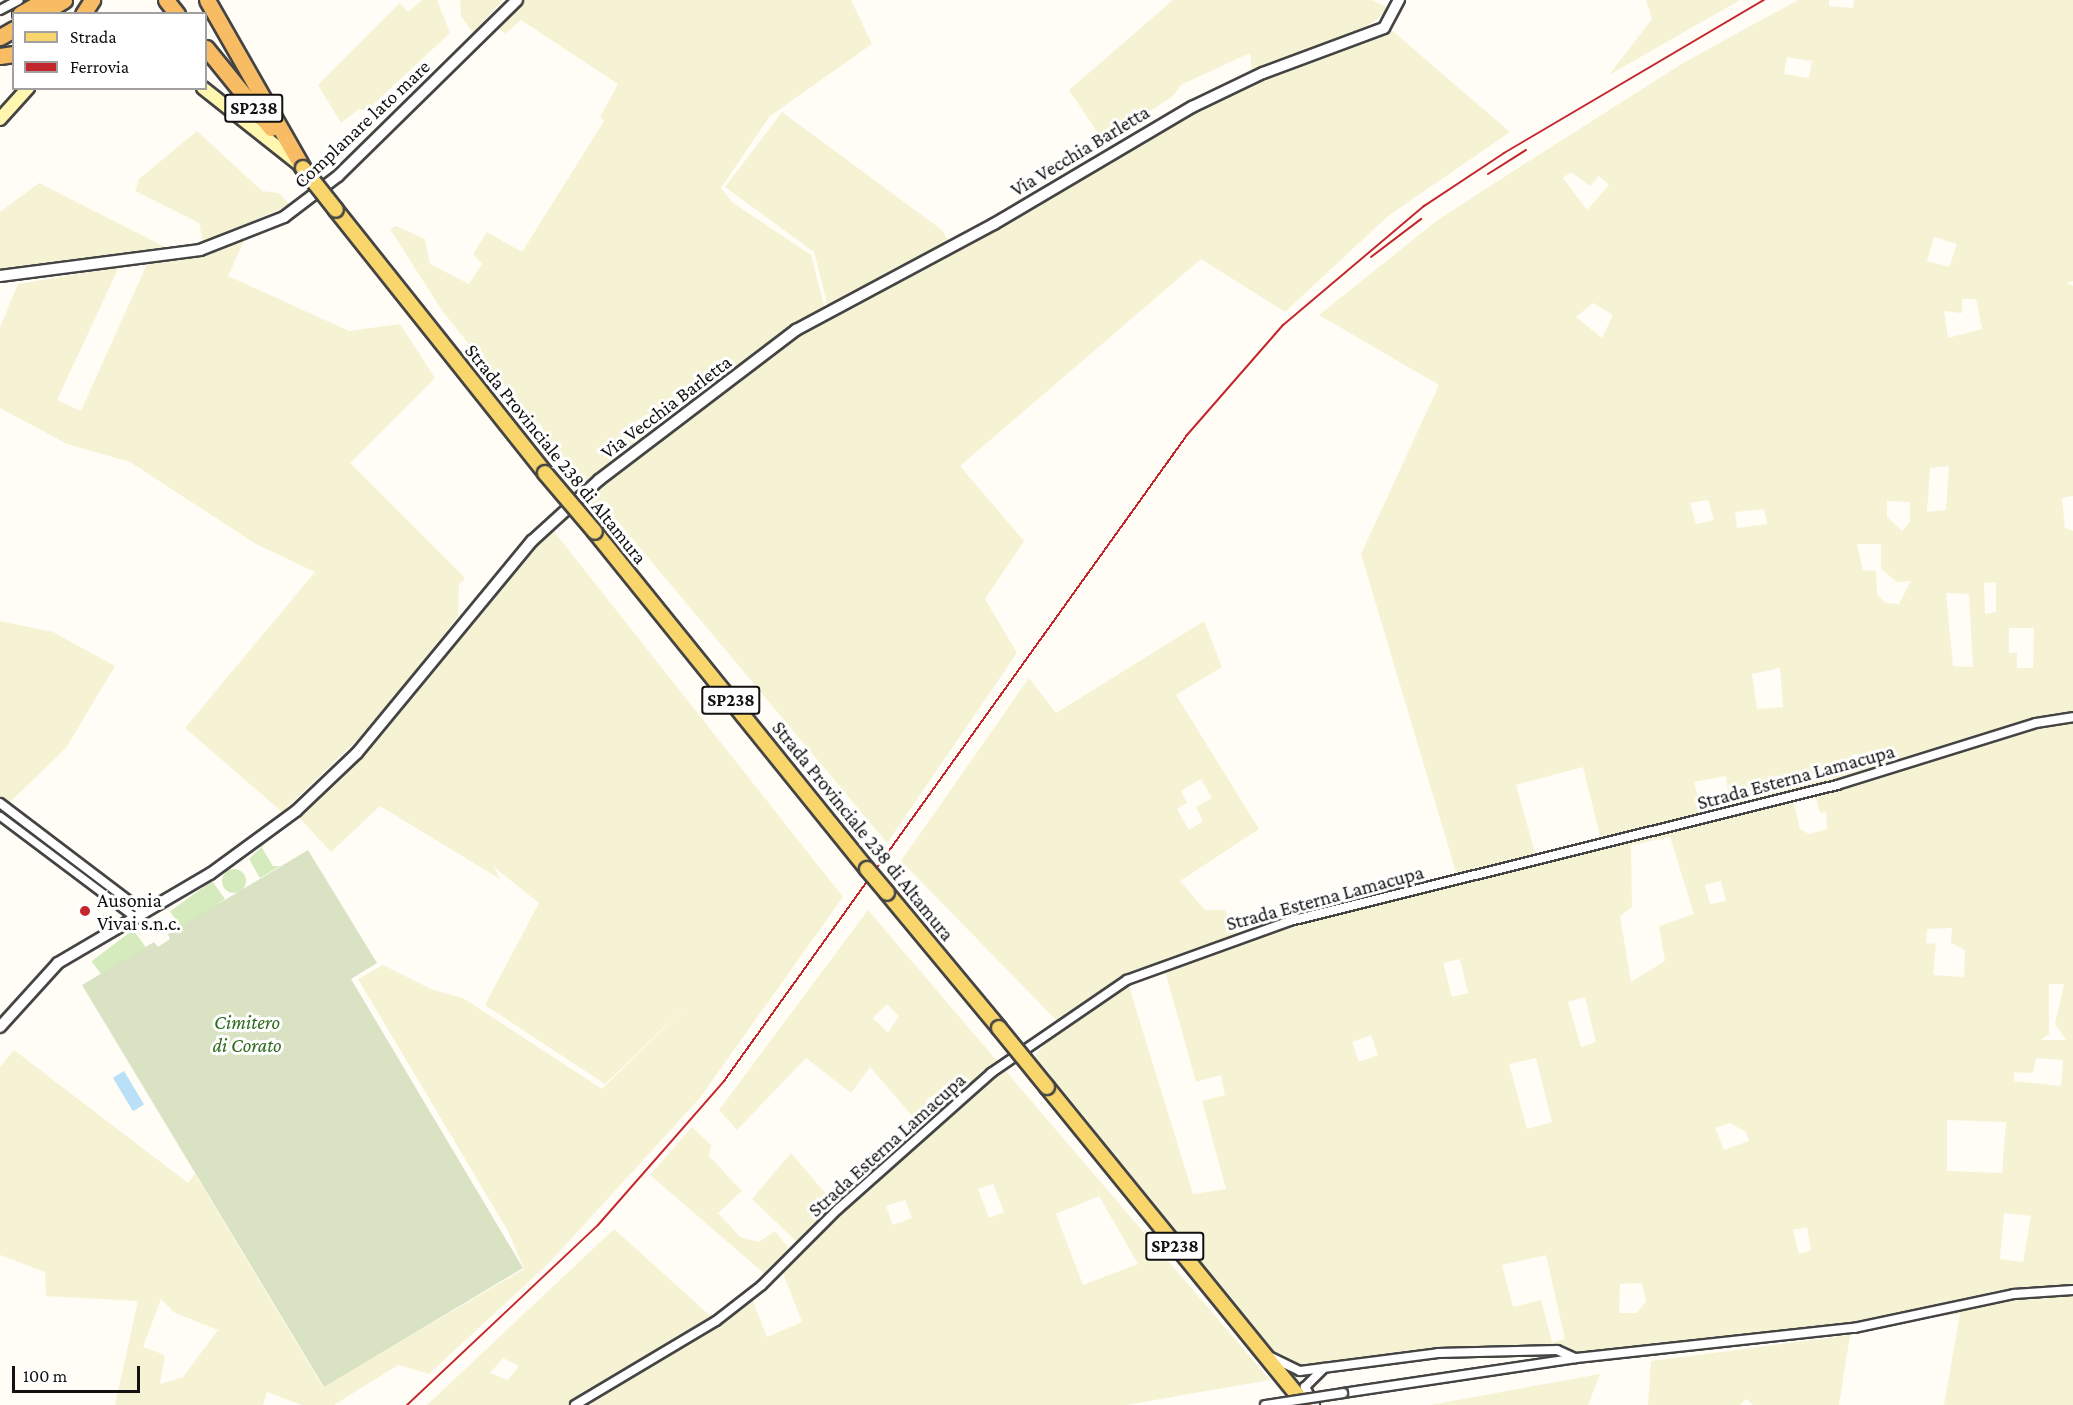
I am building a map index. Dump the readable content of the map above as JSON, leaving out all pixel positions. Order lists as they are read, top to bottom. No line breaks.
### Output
{"streets":{"highway":["SP238"],"main road":["Strada Provinciale 238 di Altamura"],"street":["Complanare lato mare","Via Vecchia Barletta","Strada Esterna Lamacupa"]},"crossings":[["SP238","Strada Provinciale 238 di Altamura"]],"parks":["Cimitero di Corato"],"places":["Ausonia Vivai s.n.c."],"legend":["Strada","Ferrovia"],"scale_bar":"100 m"}
